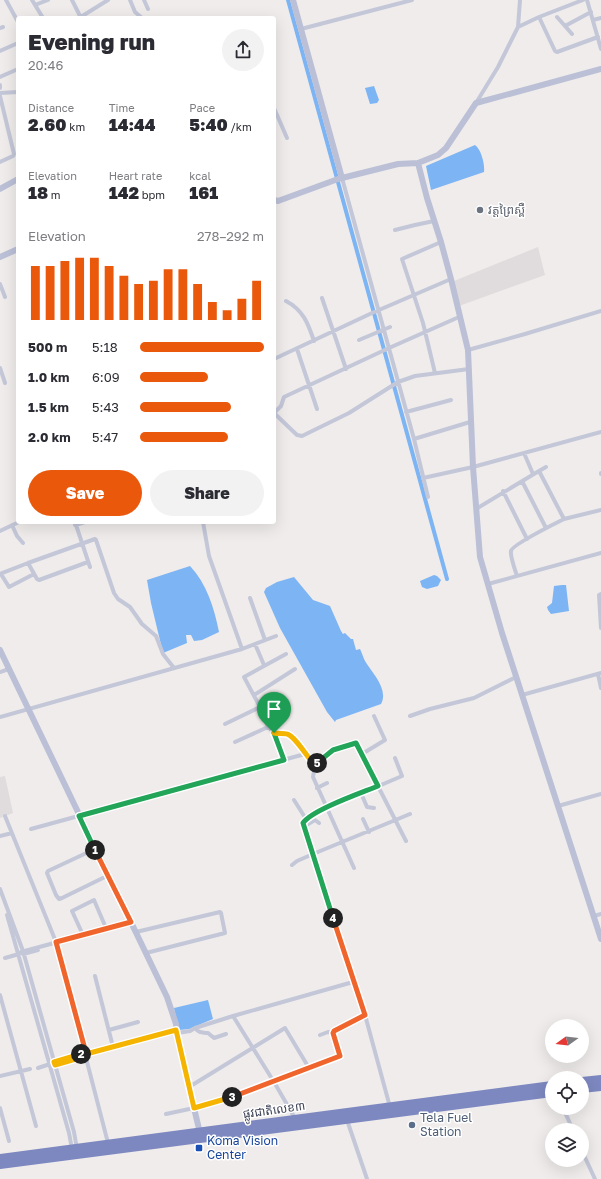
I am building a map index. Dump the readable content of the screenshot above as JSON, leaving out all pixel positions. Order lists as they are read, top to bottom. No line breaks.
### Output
{"streets":{"highway":["ផ្លូវជាតិលេខ៣"]},"places":{"other":["វត្តព្រៃស្ពឺ","Tela Fuel Station"],"transit":["Koma Vision Center"]},"north":"left","page":{"heading":["Evening run","20:46"],"stats":[["Distance","2.60 km"],["Time","14:44"],["Pace","5:40 /km"],["Elevation","18 m"],["Heart rate","142 bpm"],["kcal","161"]],"chart":["Elevation","278–292 m"],"list":[{"name":"500 m","note":"5:18"},{"name":"1.0 km","note":"6:09"},{"name":"1.5 km","note":"5:43"},{"name":"2.0 km","note":"5:47"}],"buttons":["Save","Share"],"pins":["5","1","4","2","3"]}}
